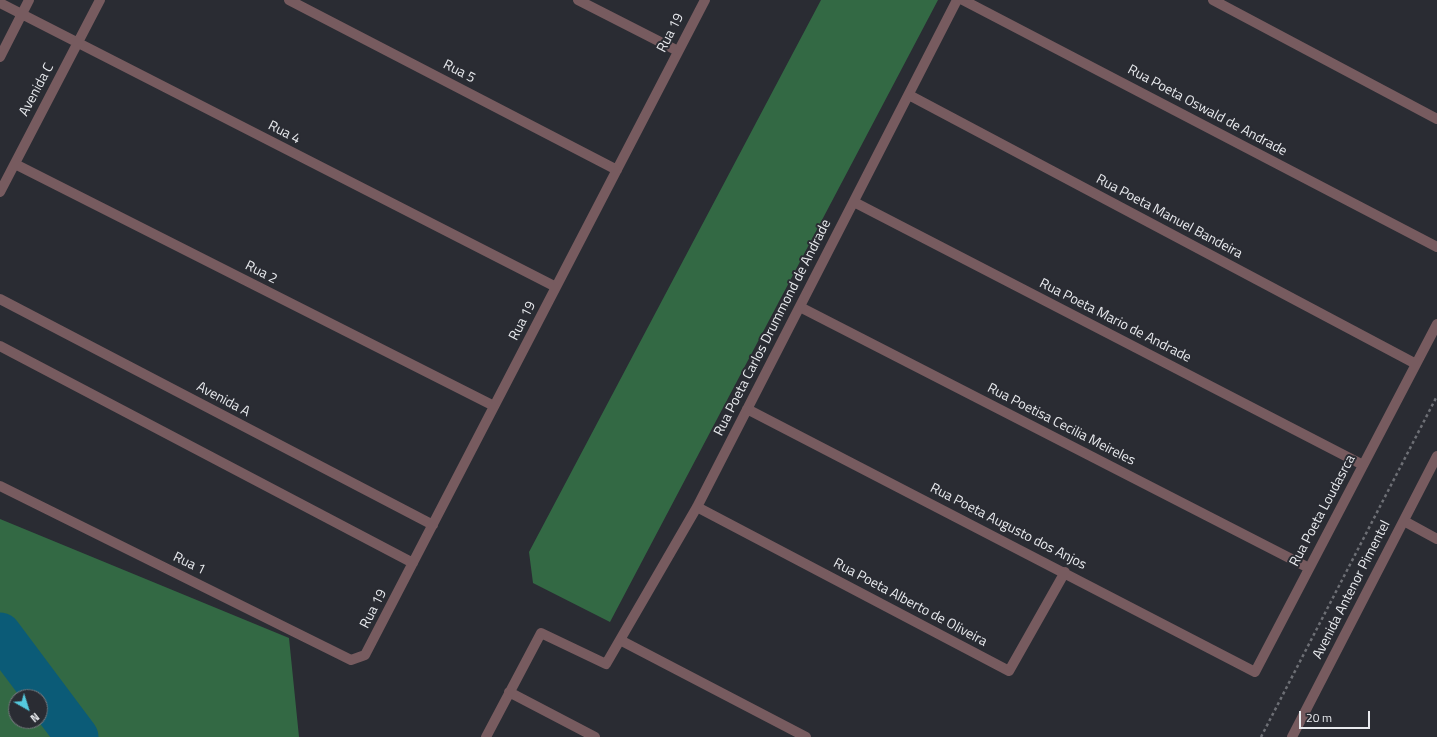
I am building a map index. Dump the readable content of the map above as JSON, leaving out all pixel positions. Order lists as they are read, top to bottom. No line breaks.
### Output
{"streets":{"street":["Rua 19","Rua 5","Avenida C","Rua Poeta Oswald de Andrade","Rua 4","Rua Poeta Manuel Bandeira","Rua 2","Rua Poeta Mario de Andrade","Rua Poeta Carlos Drummond de Andrade","Avenida A","Rua Poetisa Cecilia Meireles","Rua Poeta Loudasrca","Rua Poeta Augusto dos Anjos","Rua 1","Avenida Antenor Pimentel","Rua Poeta Alberto de Oliveira"]},"crossings":[["Rua 19","Rua 5"],["Rua 19","Rua 4"],["Rua 19","Rua 2"],["Rua 19","Avenida A"],["Rua 19","Rua 1"],["Avenida C","Rua 4"],["Avenida C","Rua 2"],["Rua Poeta Manuel Bandeira","Rua Poeta Carlos Drummond de Andrade"],["Rua Poeta Manuel Bandeira","Rua Poeta Loudasrca"],["Rua Poeta Mario de Andrade","Rua Poeta Carlos Drummond de Andrade"],["Rua Poeta Mario de Andrade","Rua Poeta Loudasrca"],["Rua Poeta Carlos Drummond de Andrade","Rua Poetisa Cecilia Meireles"],["Rua Poeta Carlos Drummond de Andrade","Rua Poeta Augusto dos Anjos"],["Rua Poeta Carlos Drummond de Andrade","Rua Poeta Alberto de Oliveira"],["Rua Poetisa Cecilia Meireles","Rua Poeta Loudasrca"],["Rua Poeta Loudasrca","Rua Poeta Augusto dos Anjos"],["Rua Poeta Augusto dos Anjos","Rua Poeta Alberto de Oliveira"]],"scale_bar":"20 m","north":"bottom right"}
